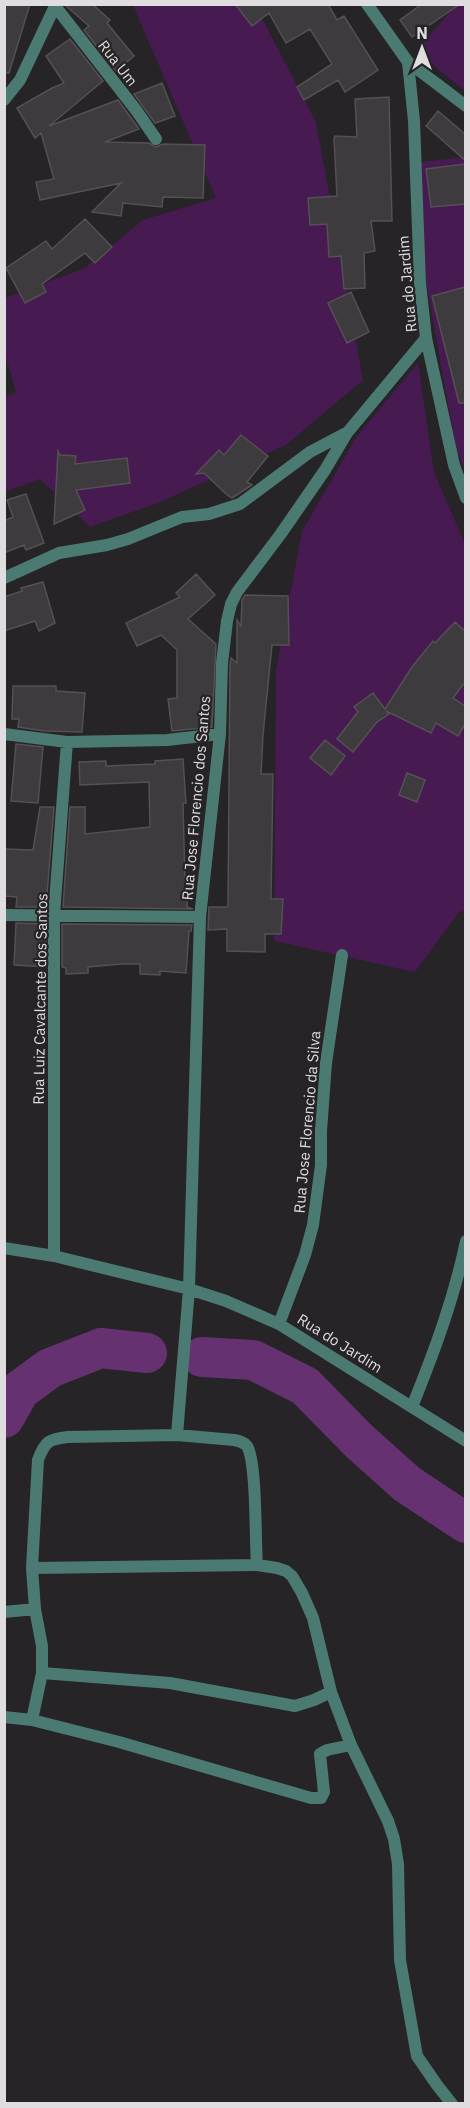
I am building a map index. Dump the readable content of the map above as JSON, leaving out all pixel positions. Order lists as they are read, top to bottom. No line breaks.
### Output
{"streets":{"street":["Rua Um","Rua do Jardim","Rua Jose Florencio dos Santos","Rua Luiz Cavalcante dos Santos","Rua Jose Florencio da Silva"]},"crossings":[["Rua do Jardim","Rua Jose Florencio dos Santos"],["Rua do Jardim","Rua Luiz Cavalcante dos Santos"],["Rua do Jardim","Rua Jose Florencio da Silva"]],"north":"top"}
